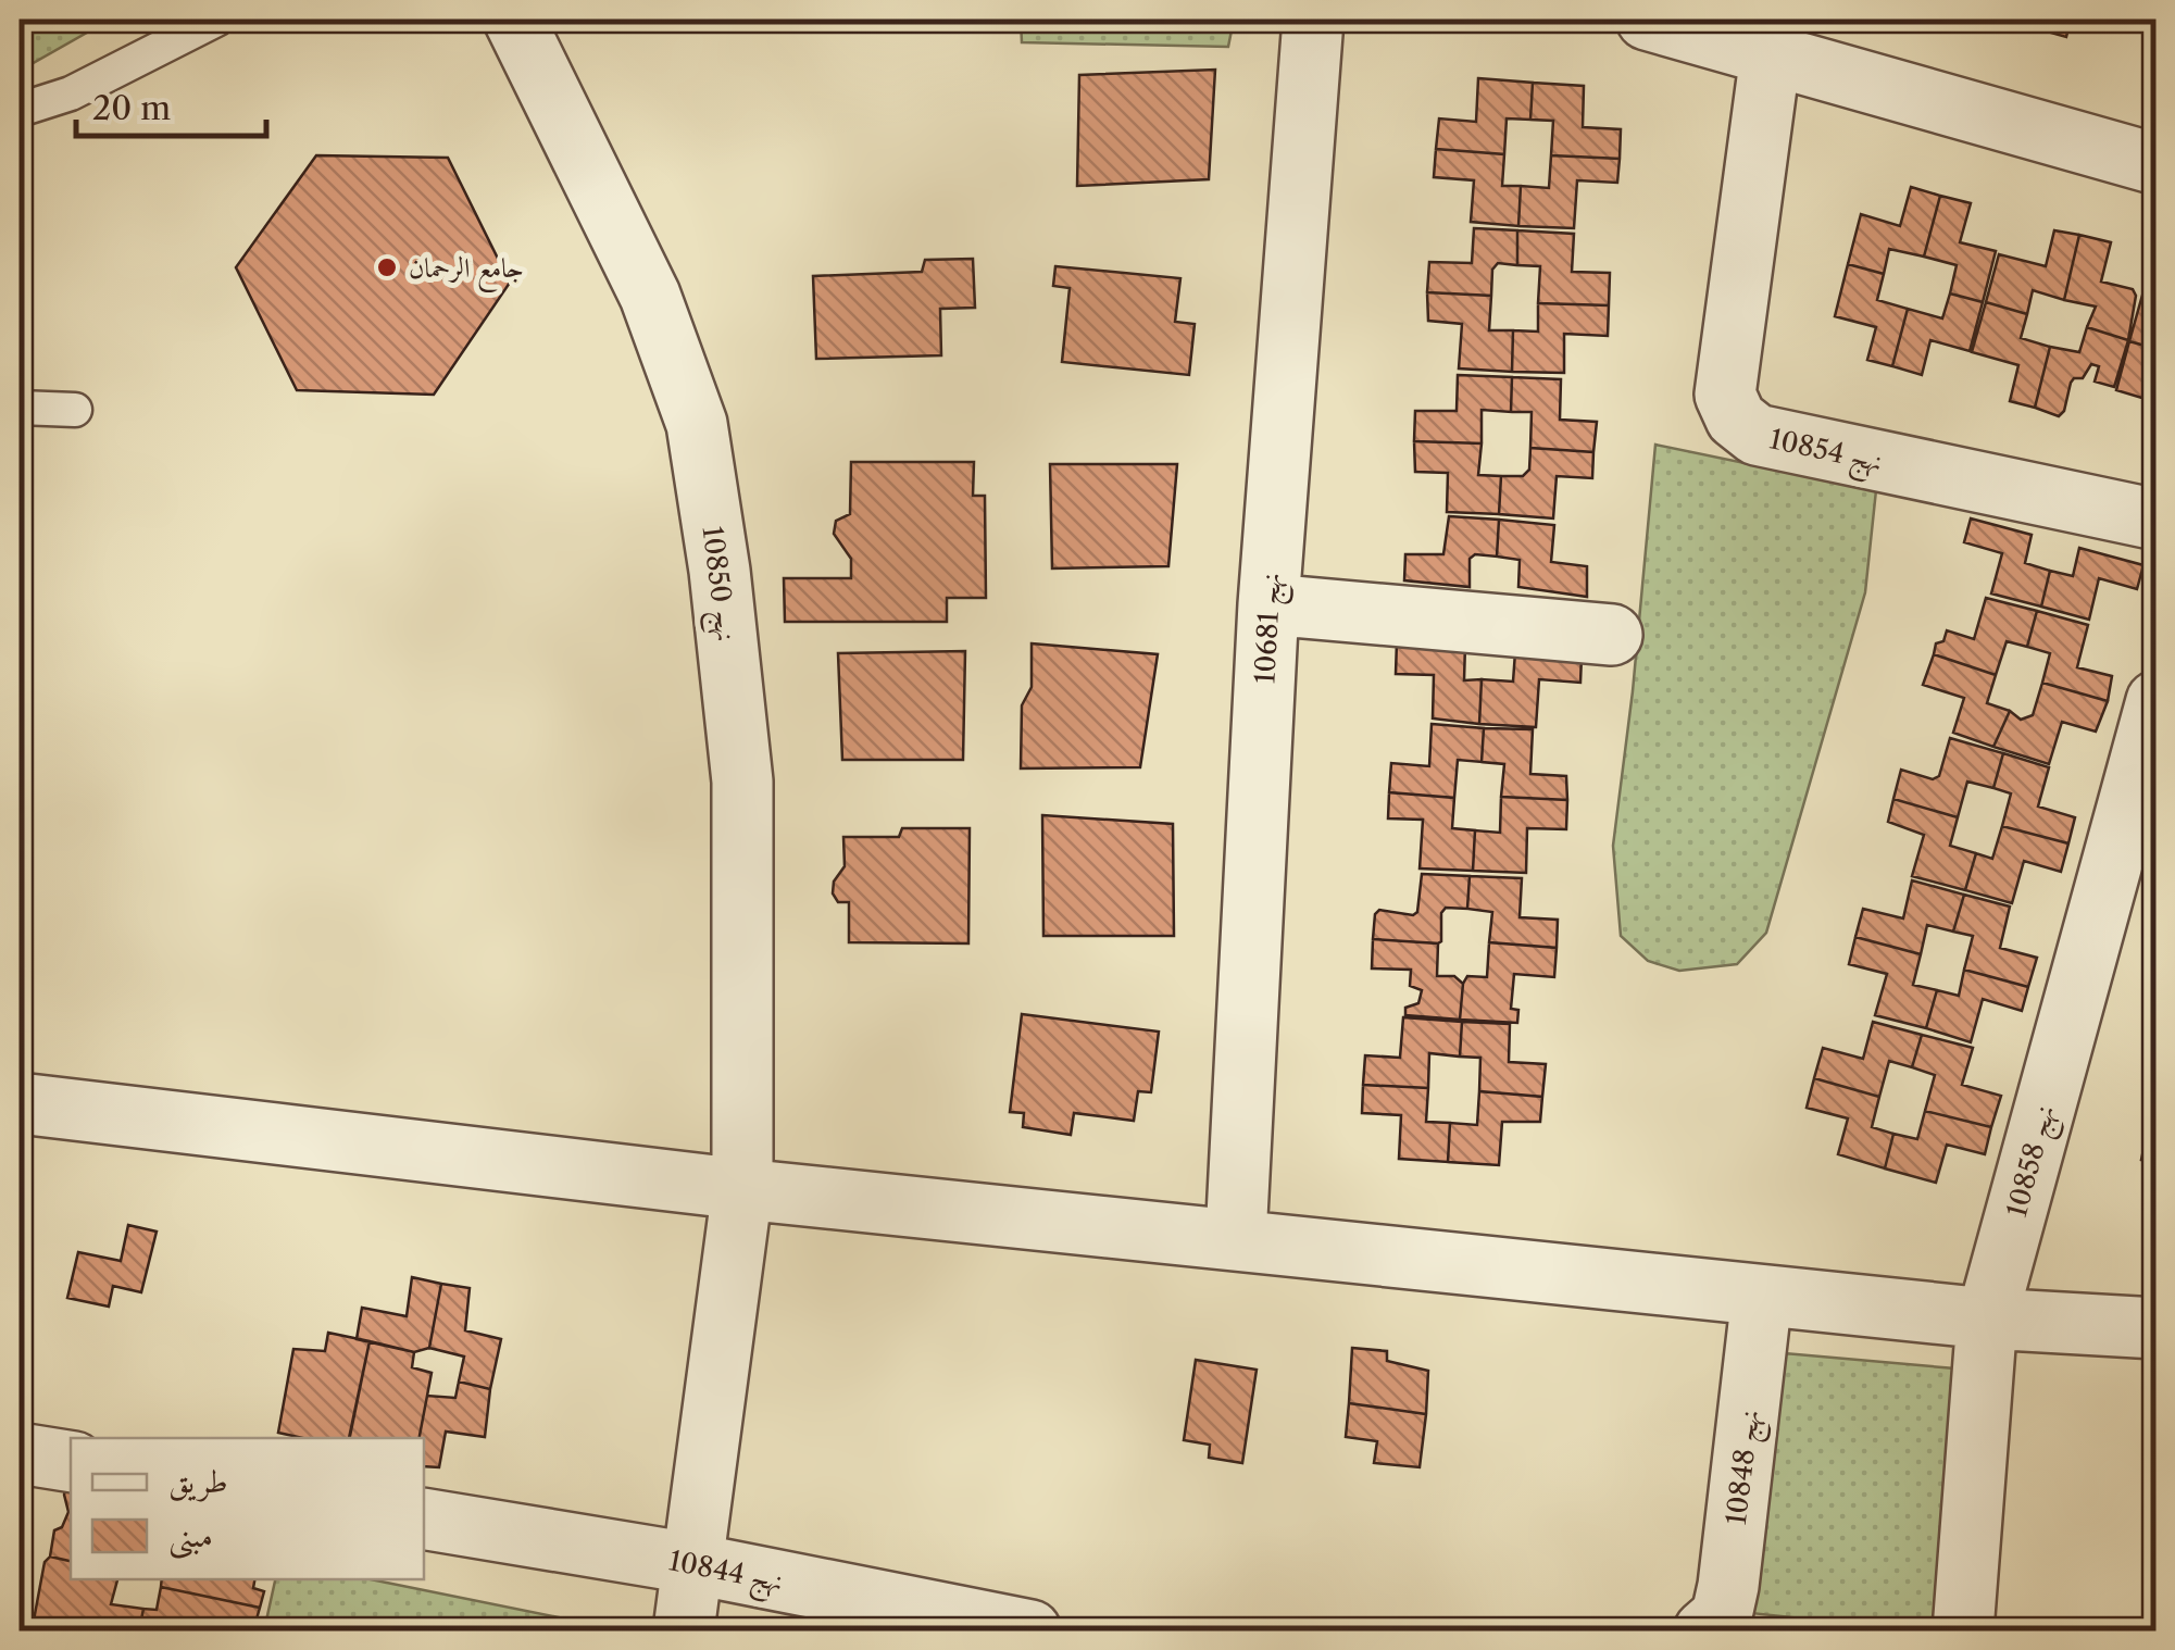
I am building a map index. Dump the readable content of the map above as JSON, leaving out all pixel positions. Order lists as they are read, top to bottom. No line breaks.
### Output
{"streets":{"street":["نهج 10854","نهج 10850","نهج 10681","نهج 10858","نهج 10848","نهج 10844"]},"crossings":[["نهج 10850","نهج 10844"]],"places":["جامع الرحمان"],"legend":["طريق","مبنى"],"scale_bar":"20 m"}
